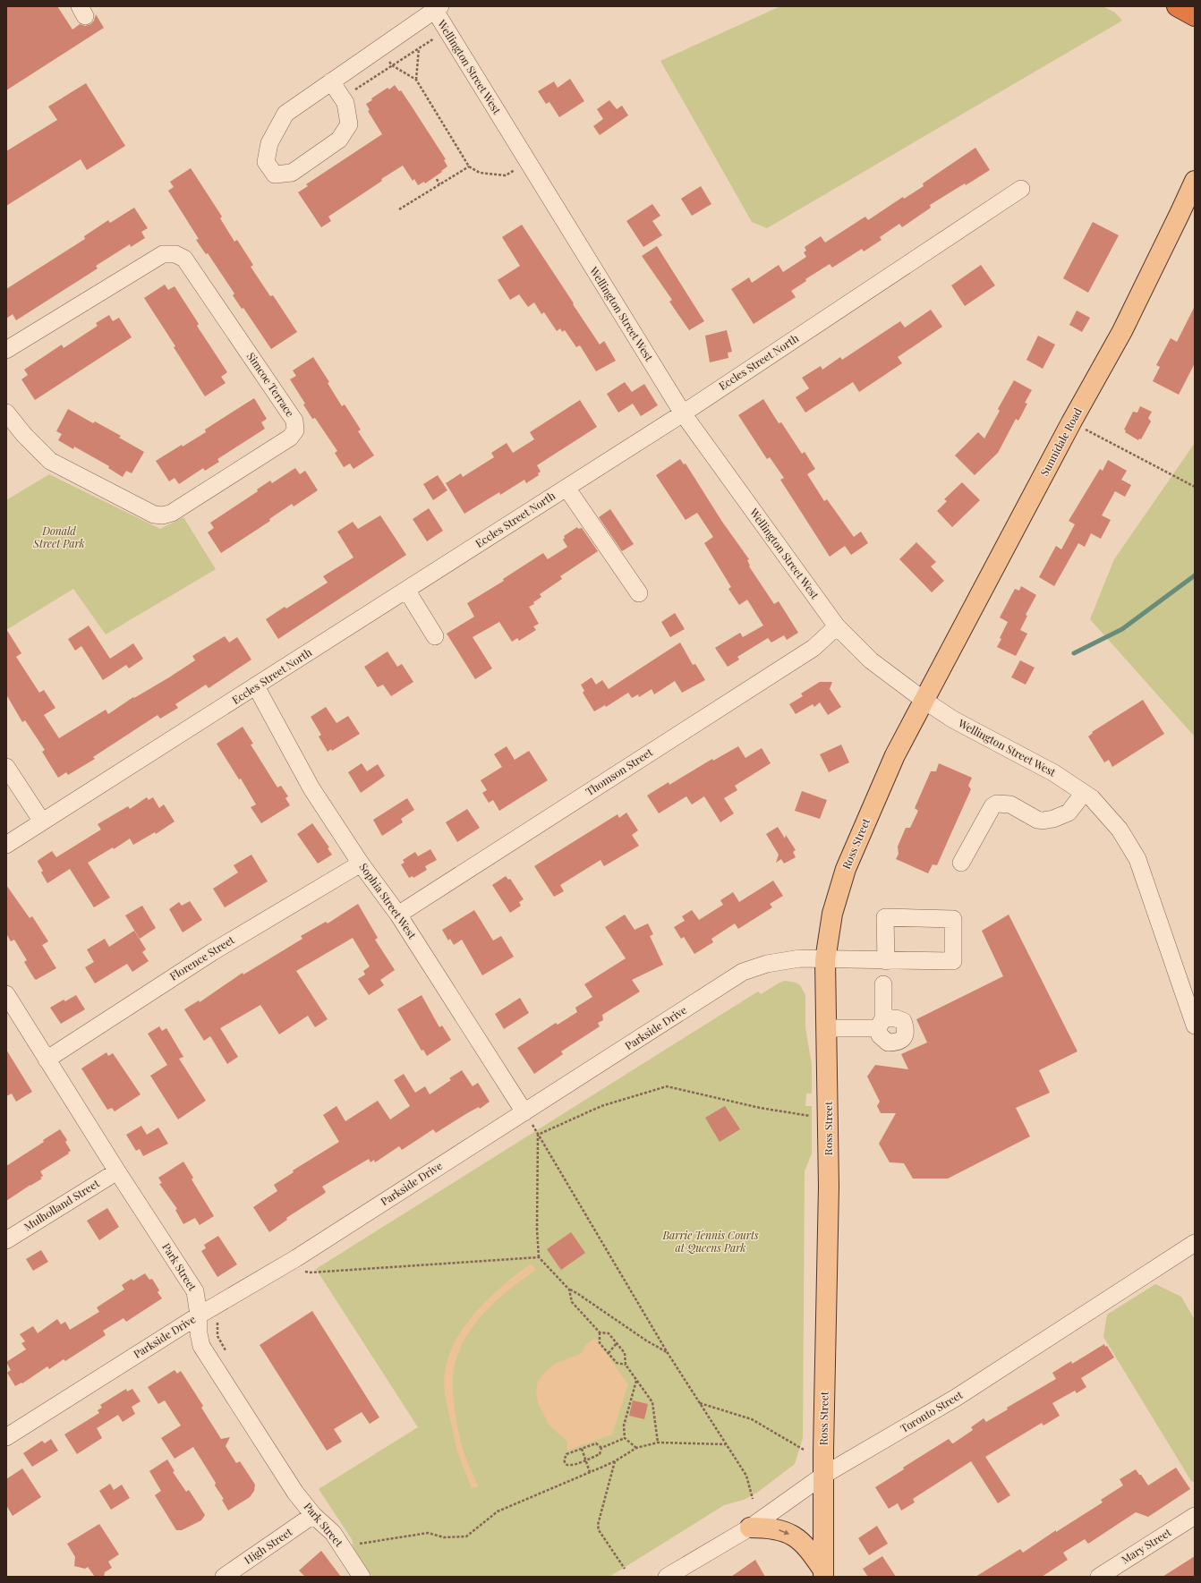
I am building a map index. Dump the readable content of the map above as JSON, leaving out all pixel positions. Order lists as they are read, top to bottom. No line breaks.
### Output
{"streets":{"main road":["Sunnidale Road","Ross Street"],"street":["Wellington Street West","Eccles Street North","Simcoe Terrace","Thomson Street","Sophia Street West","Florence Street","Parkside Drive","Mulholland Street","Park Street","Toronto Street","High Street","Mary Street"]},"crossings":[["Wellington Street West","Eccles Street North"],["Wellington Street West","Sunnidale Road"],["Wellington Street West","Thomson Street"],["Wellington Street West","Ross Street"],["Eccles Street North","Sophia Street West"],["Sunnidale Road","Ross Street"],["Thomson Street","Sophia Street West"],["Ross Street","Parkside Drive"],["Ross Street","Toronto Street"],["Sophia Street West","Florence Street"],["Sophia Street West","Parkside Drive"],["Florence Street","Park Street"],["Parkside Drive","Park Street"],["Mulholland Street","Park Street"],["Park Street","High Street"]],"parks":["Donald Street Park","Barrie Tennis Courts at Queens Park"]}
